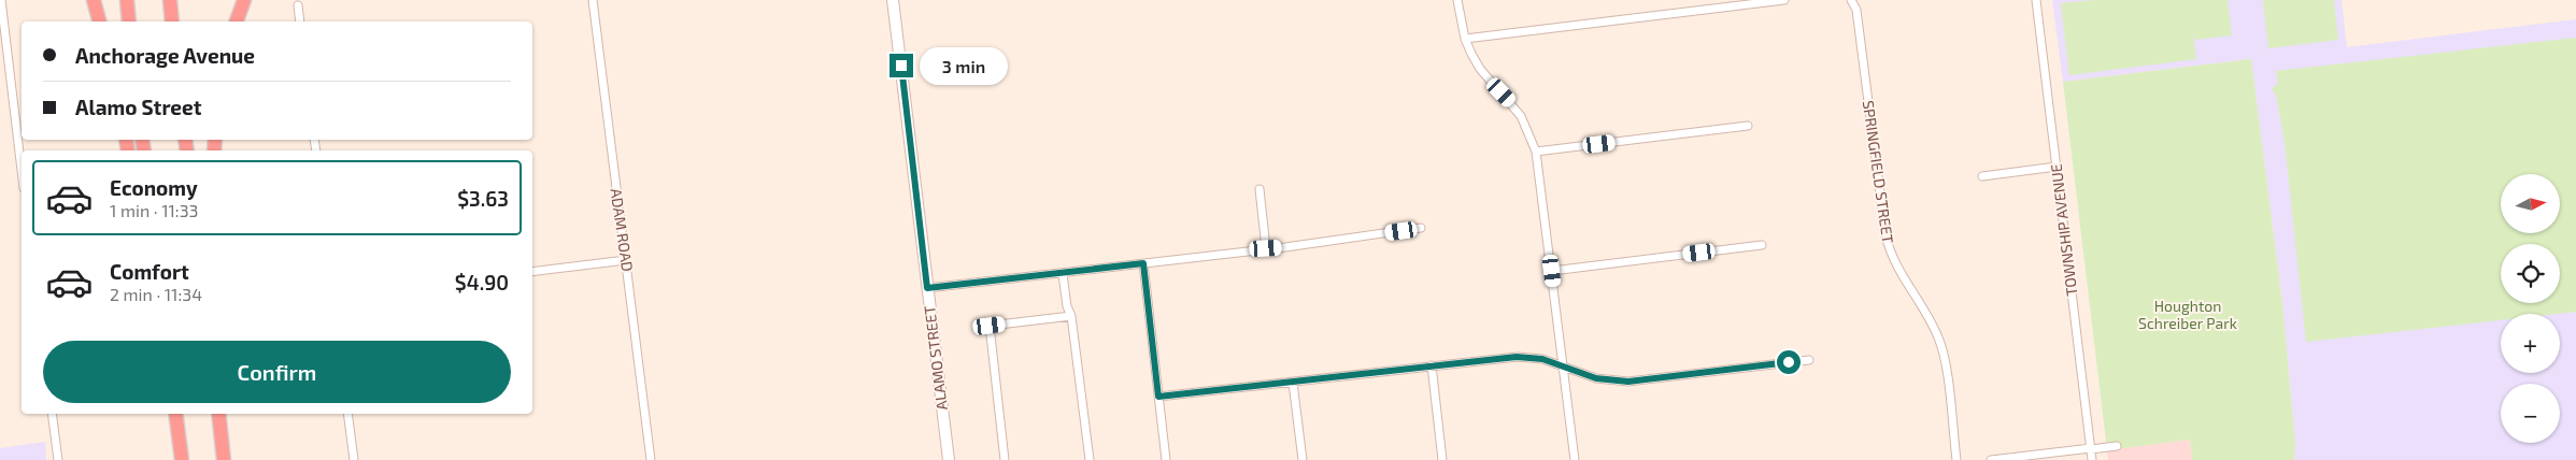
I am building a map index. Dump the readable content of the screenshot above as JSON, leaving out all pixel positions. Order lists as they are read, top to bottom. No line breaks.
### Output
{"streets":{"main road":["ALAMO STREET"],"street":["SPRINGFIELD STREET","ADAM ROAD","TOWNSHIP AVENUE"]},"parks":["Houghton Schreiber Park"],"north":"right","page":{"banner":["Anchorage Avenue","Alamo Street"],"bubble":"3 min","list":[{"name":"Economy","note":"1 min · 11:33","value":"$3.63"},{"name":"Comfort","note":"2 min · 11:34","value":"$4.90"}],"map_buttons":["+","−"],"buttons":"Confirm"}}
